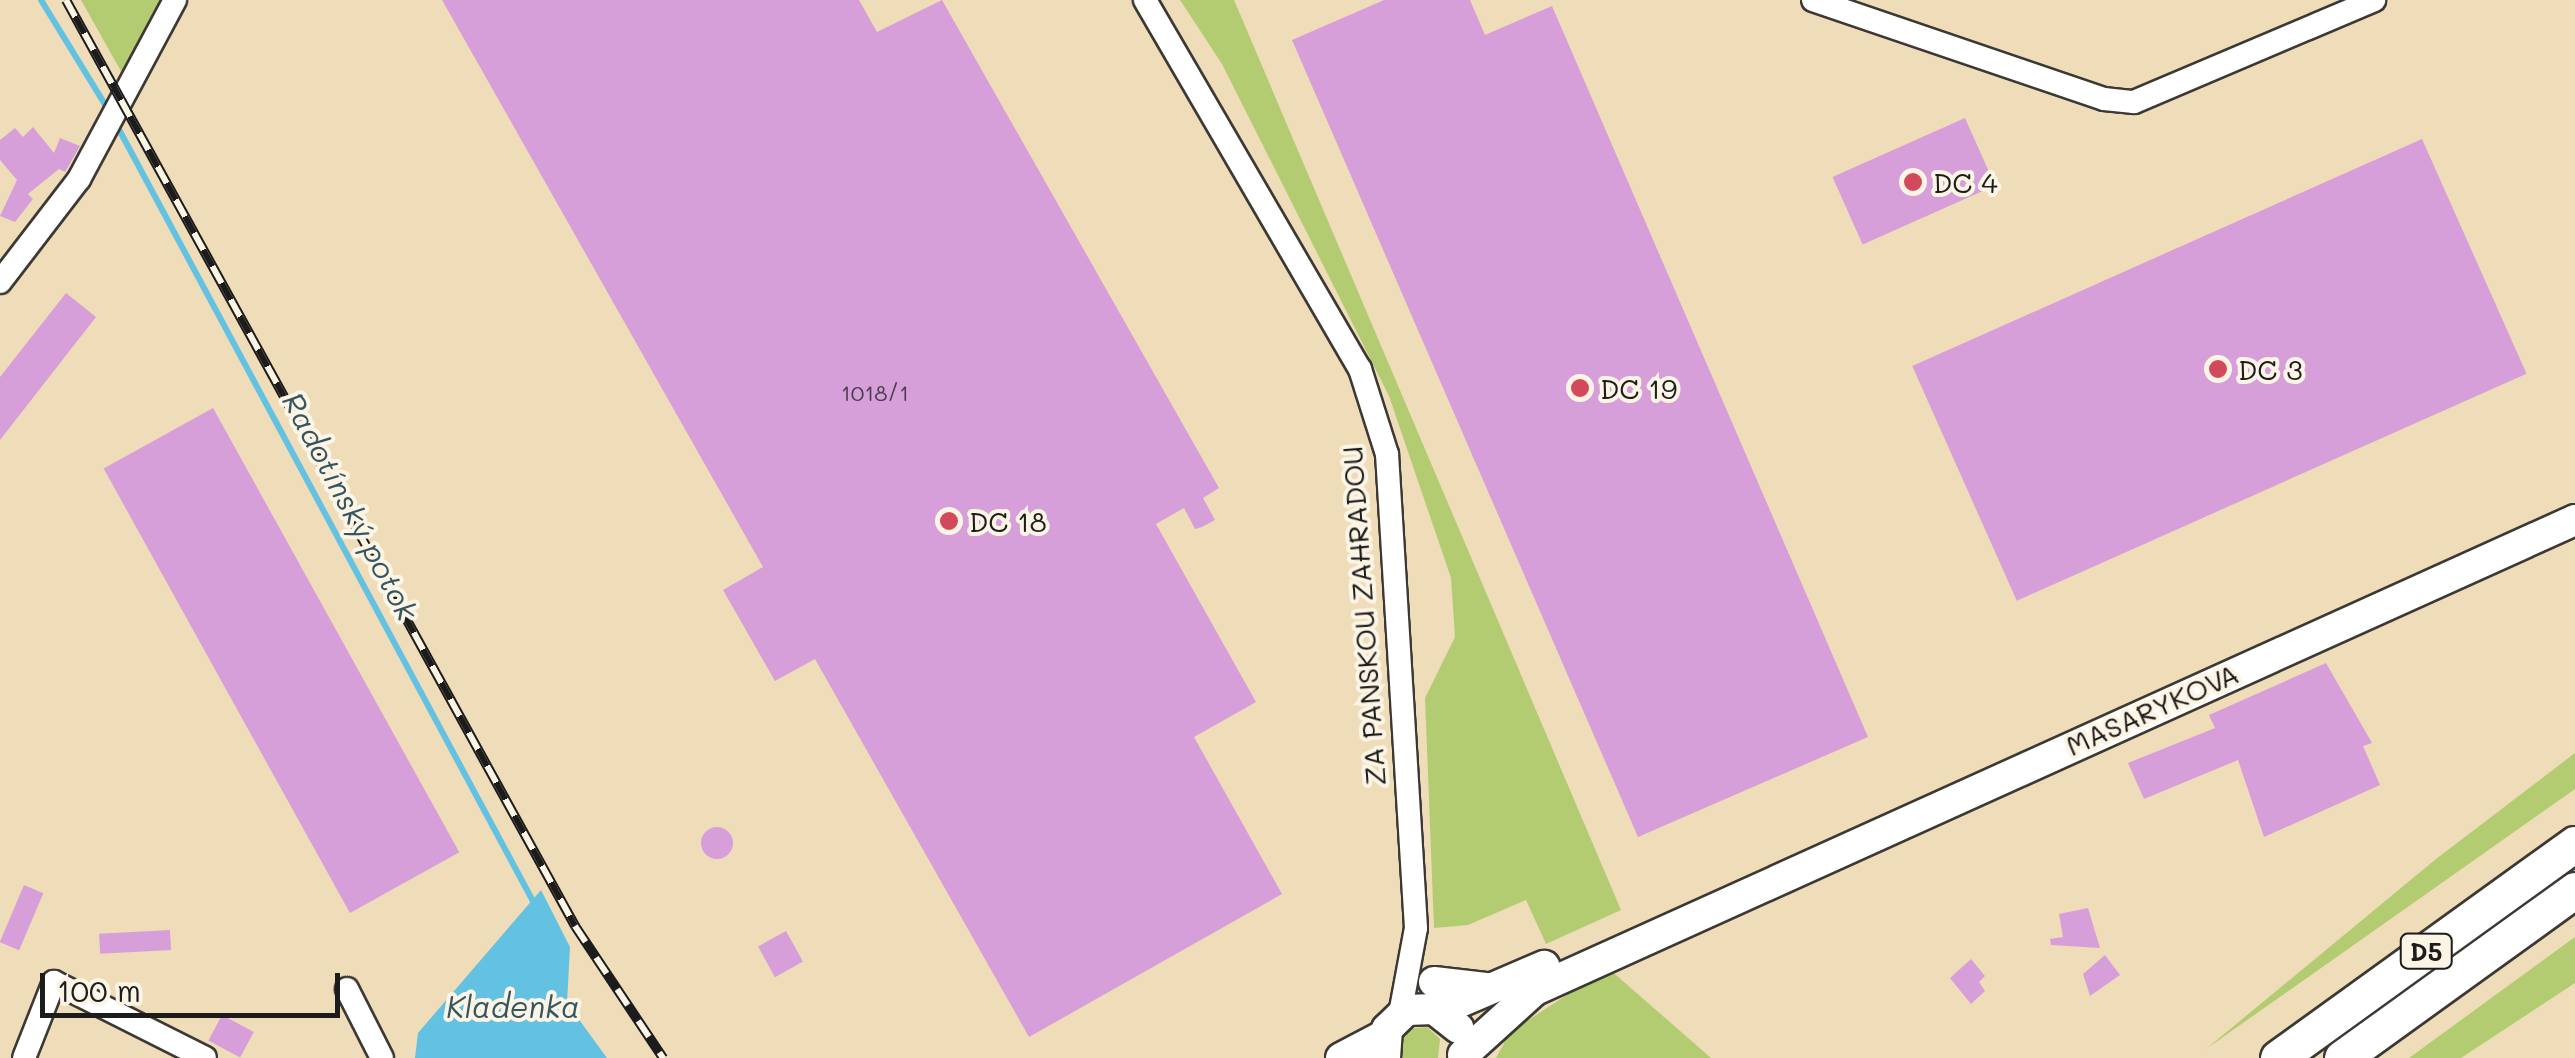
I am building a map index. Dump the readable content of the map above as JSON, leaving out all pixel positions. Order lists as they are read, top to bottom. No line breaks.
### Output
{"streets":{"highway":["D5"],"main road":["MASARYKOVA"],"street":["ZA PANSKOU ZAHRADOU"]},"crossings":[["ZA PANSKOU ZAHRADOU","MASARYKOVA"]],"water":["Radotínský potok","Kladenka"],"places":["DC 4","DC 3","DC 19","DC 18"],"house_numbers":["1018/1"],"scale_bar":"100 m"}
